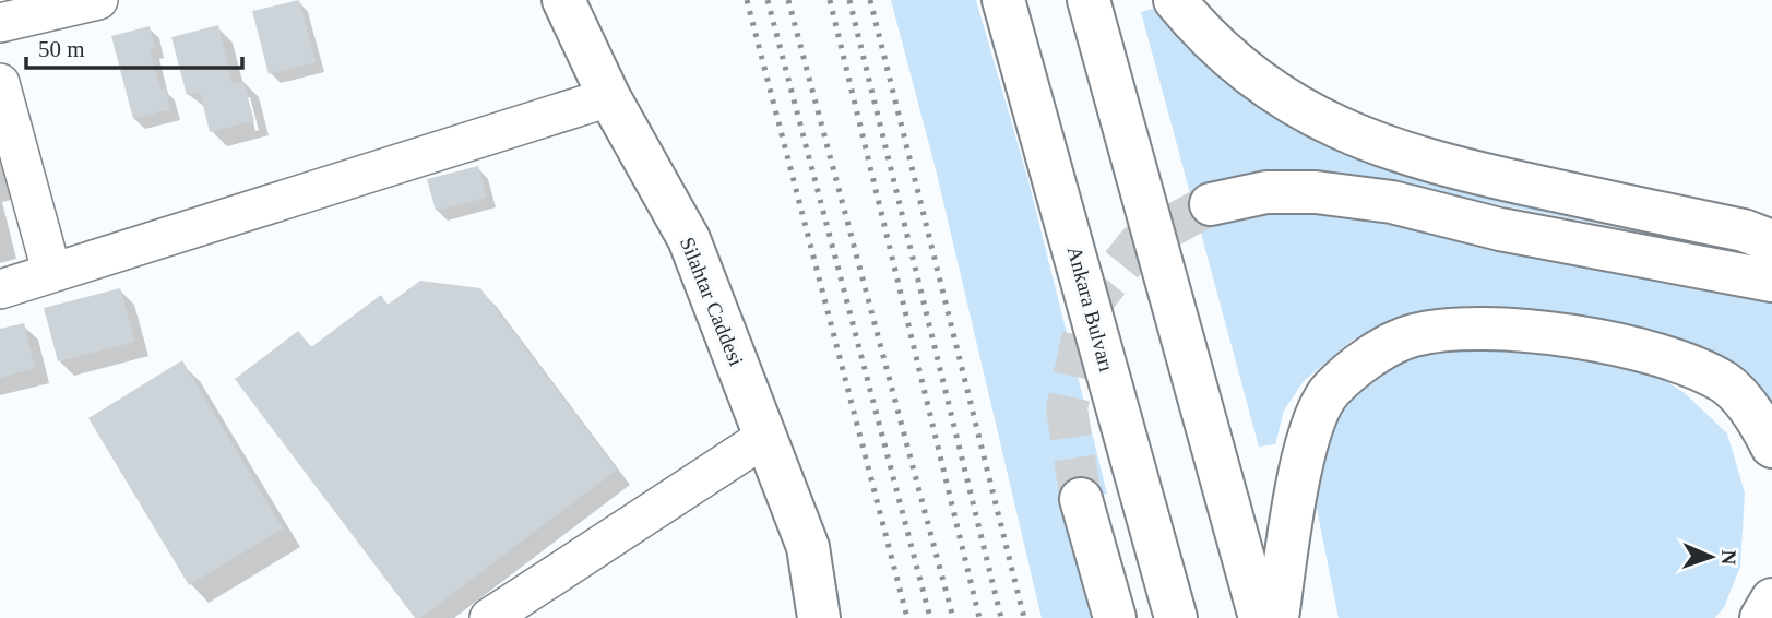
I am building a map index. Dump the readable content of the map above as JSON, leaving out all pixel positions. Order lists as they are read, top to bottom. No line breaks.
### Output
{"streets":{"main road":["Silahtar Caddesi","Ankara Bulvarı"]},"scale_bar":"50 m","north":"right"}
